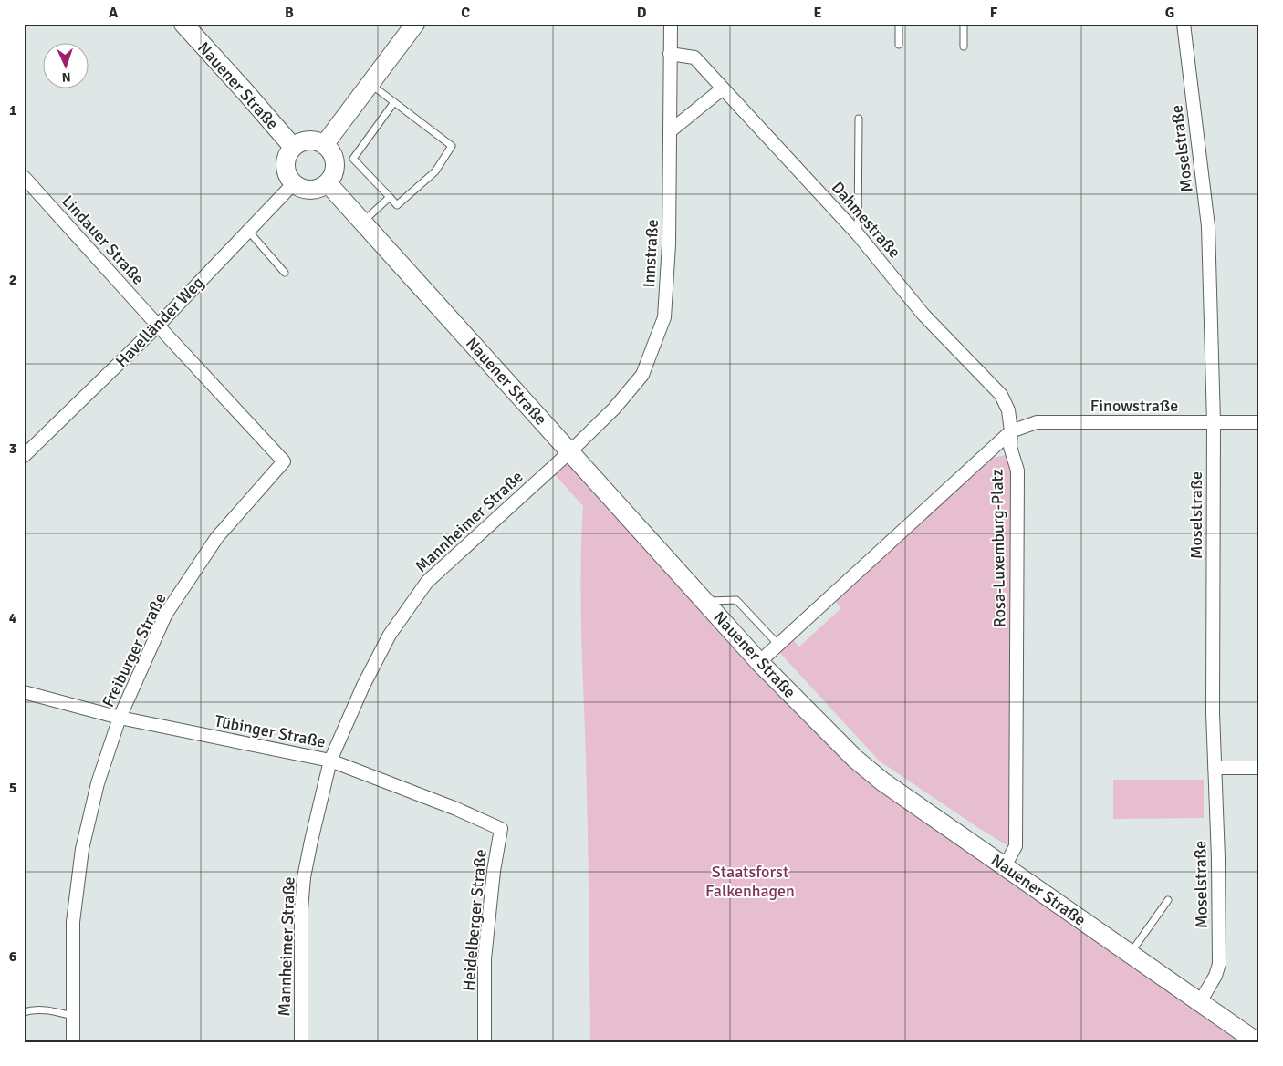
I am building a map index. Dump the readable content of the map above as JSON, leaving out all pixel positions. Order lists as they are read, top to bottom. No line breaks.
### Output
{"streets":{"main road":["Nauener Straße"],"street":["Moselstraße","Dahmestraße","Lindauer Straße","Innstraße","Havelländer Weg","Finowstraße","Mannheimer Straße","Rosa-Luxemburg-Platz","Freiburger Straße","Tübinger Straße","Heidelberger Straße"]},"crossings":[["Nauener Straße","Moselstraße"],["Nauener Straße","Innstraße"],["Nauener Straße","Havelländer Weg"],["Nauener Straße","Mannheimer Straße"],["Nauener Straße","Rosa-Luxemburg-Platz"],["Moselstraße","Finowstraße"],["Dahmestraße","Innstraße"],["Dahmestraße","Finowstraße"],["Dahmestraße","Rosa-Luxemburg-Platz"],["Lindauer Straße","Havelländer Weg"],["Lindauer Straße","Freiburger Straße"],["Innstraße","Mannheimer Straße"],["Havelländer Weg","Freiburger Straße"],["Finowstraße","Rosa-Luxemburg-Platz"],["Mannheimer Straße","Tübinger Straße"],["Freiburger Straße","Tübinger Straße"],["Tübinger Straße","Heidelberger Straße"]],"parks":["Staatsforst Falkenhagen"],"north":"bottom","grid":{"columns":["A","B","C","D","E","F","G"],"rows":["1","2","3","4","5","6"]}}
